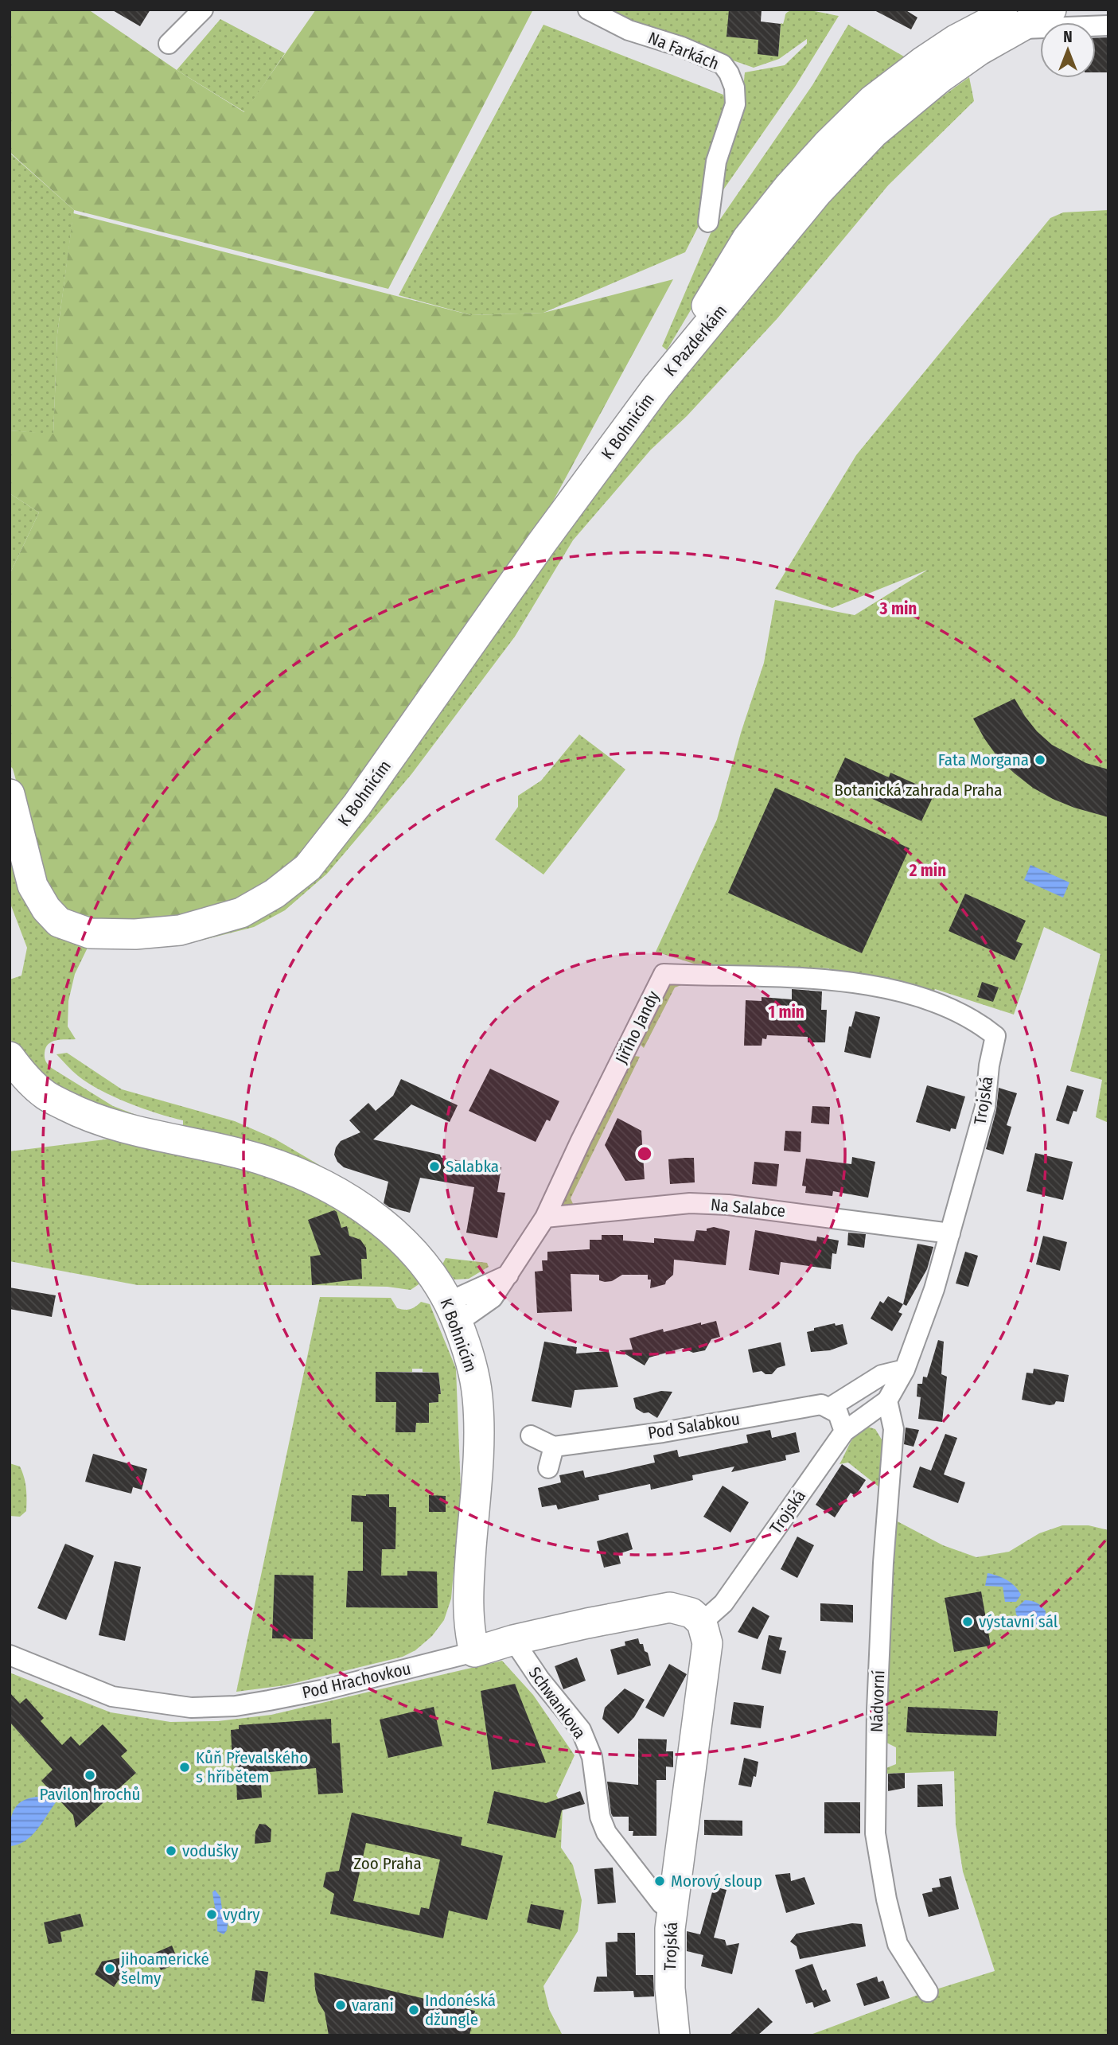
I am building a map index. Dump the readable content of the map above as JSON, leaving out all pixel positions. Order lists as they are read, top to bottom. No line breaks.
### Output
{"streets":{"street":["Na Farkách","K Pazderkám","K Bohnicím","Jiřího Jandy","Trojská","Na Salabce","Pod Salabkou","Pod Hrachovkou","Nádvorní","Schwankova"]},"crossings":[["K Pazderkám","K Bohnicím"],["K Bohnicím","Jiřího Jandy"],["K Bohnicím","Pod Hrachovkou"],["Jiřího Jandy","Trojská"],["Jiřího Jandy","Na Salabce"],["Trojská","Na Salabce"],["Trojská","Pod Hrachovkou"],["Trojská","Nádvorní"],["Trojská","Schwankova"],["Pod Hrachovkou","Schwankova"]],"parks":["Botanická zahrada Praha","Zoo Praha"],"places":["Fata Morgana","Salabka","výstavní sál","Kůň Převalského s hříbětem","Pavilon hrochů","vodušky","Morový sloup","vydry","jihoamerické šelmy","varani","Indonéská džungle"],"north":"top","rings":["3 min","2 min","1 min"]}
